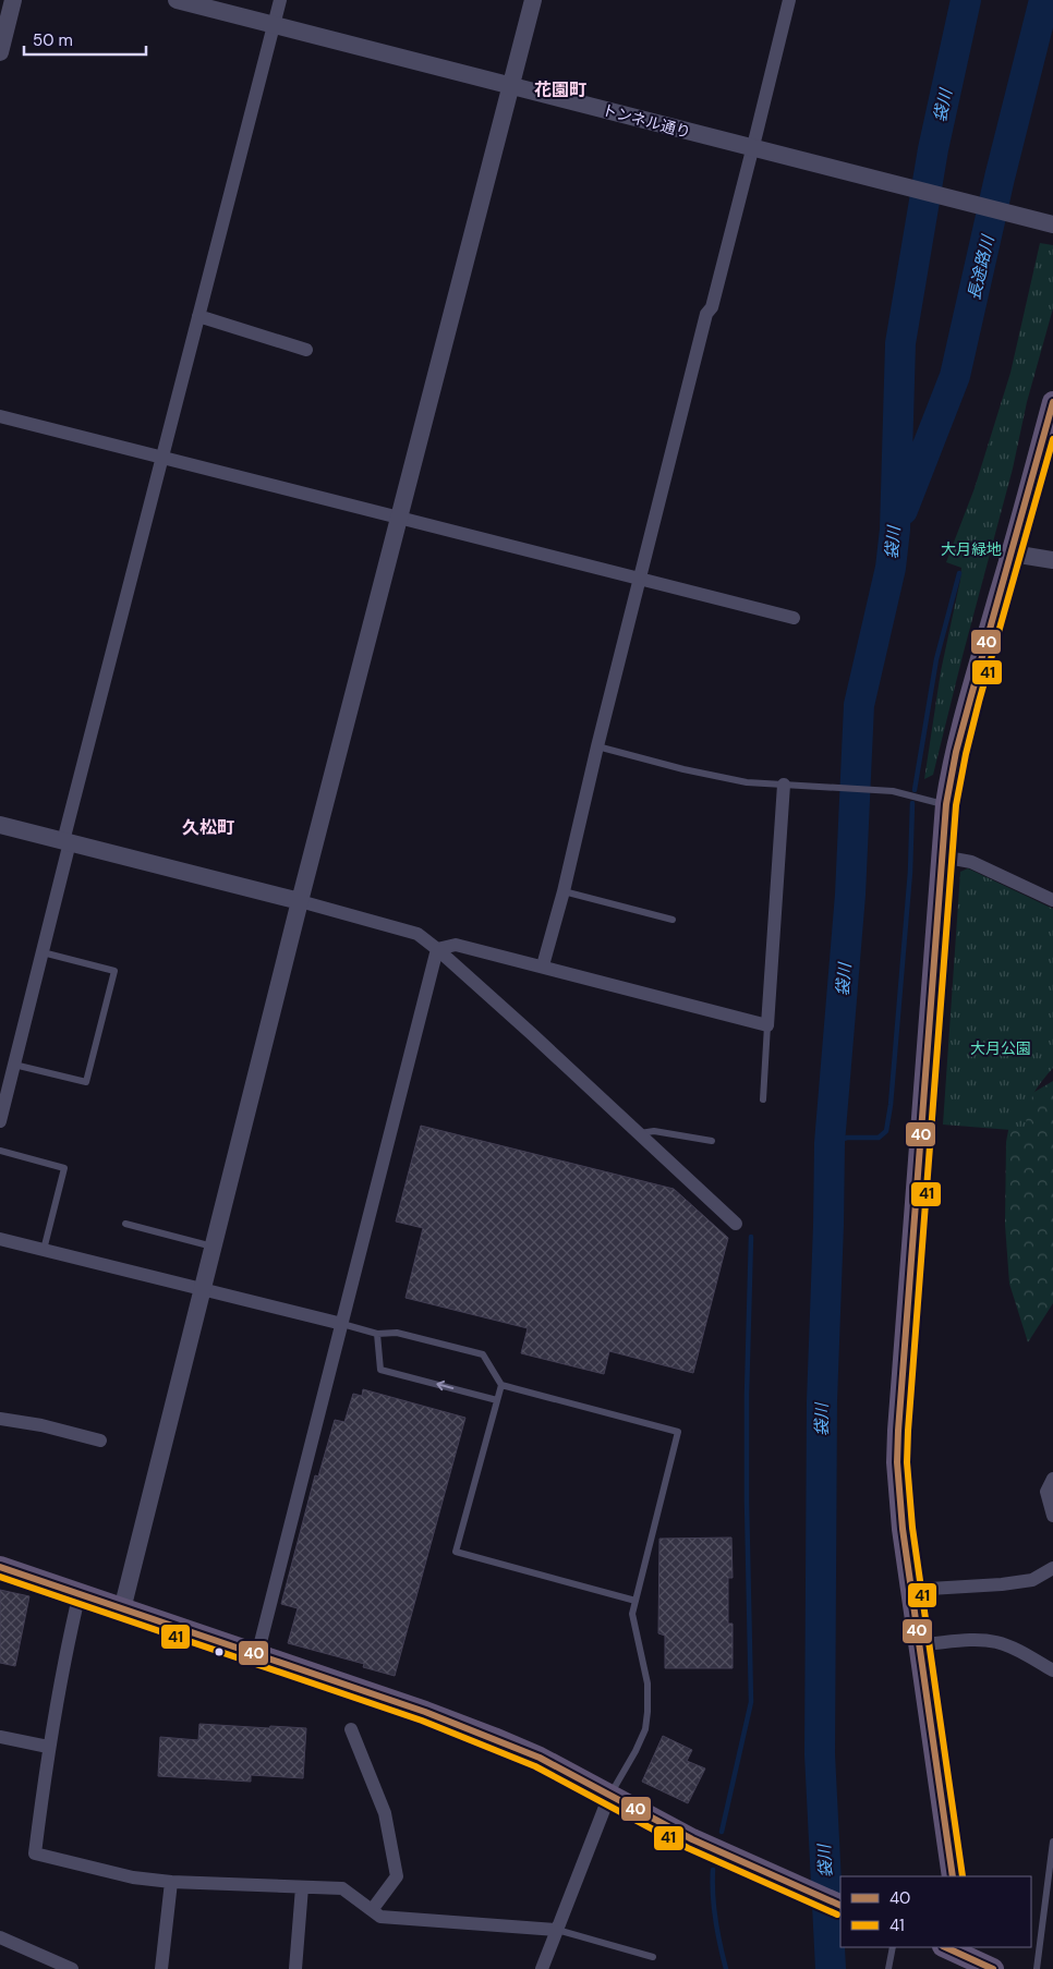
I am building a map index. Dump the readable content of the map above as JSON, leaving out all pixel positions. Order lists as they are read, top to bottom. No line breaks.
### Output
{"streets":{"street":["トンネル通り"]},"districts":["花園町","久松町"],"water":["袋川","長途路川"],"parks":["大月緑地","大月公園"],"lines":["transit line 40","transit line 41"],"legend":["40","41"],"scale_bar":"50 m"}
